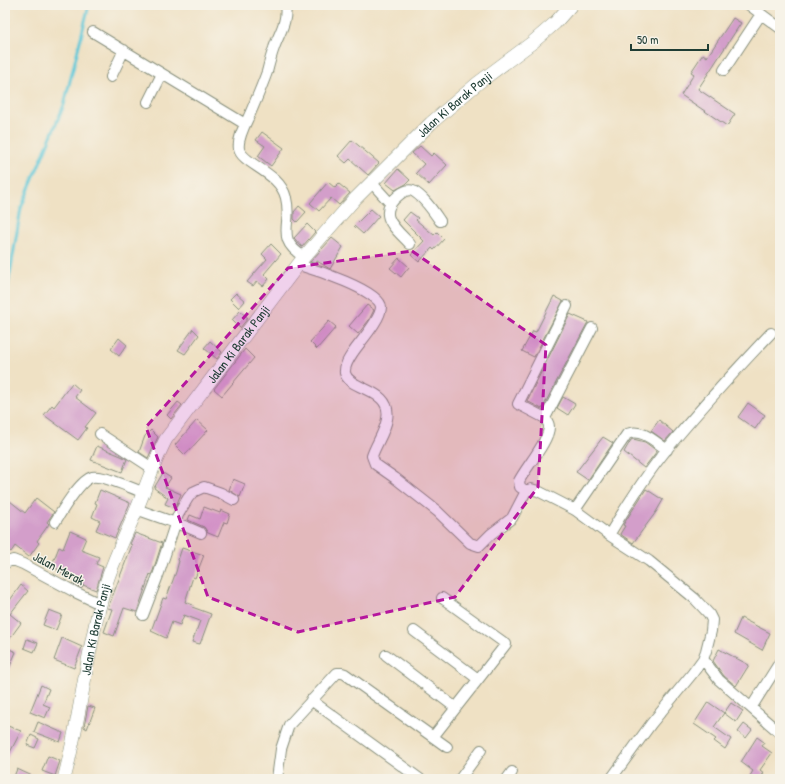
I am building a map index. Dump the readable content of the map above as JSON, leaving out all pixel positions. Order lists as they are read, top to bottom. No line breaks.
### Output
{"streets":{"street":["Jalan Ki Barak Panji","Jalan Merak"]},"crossings":[["Jalan Ki Barak Panji","Jalan Merak"]],"scale_bar":"50 m"}
